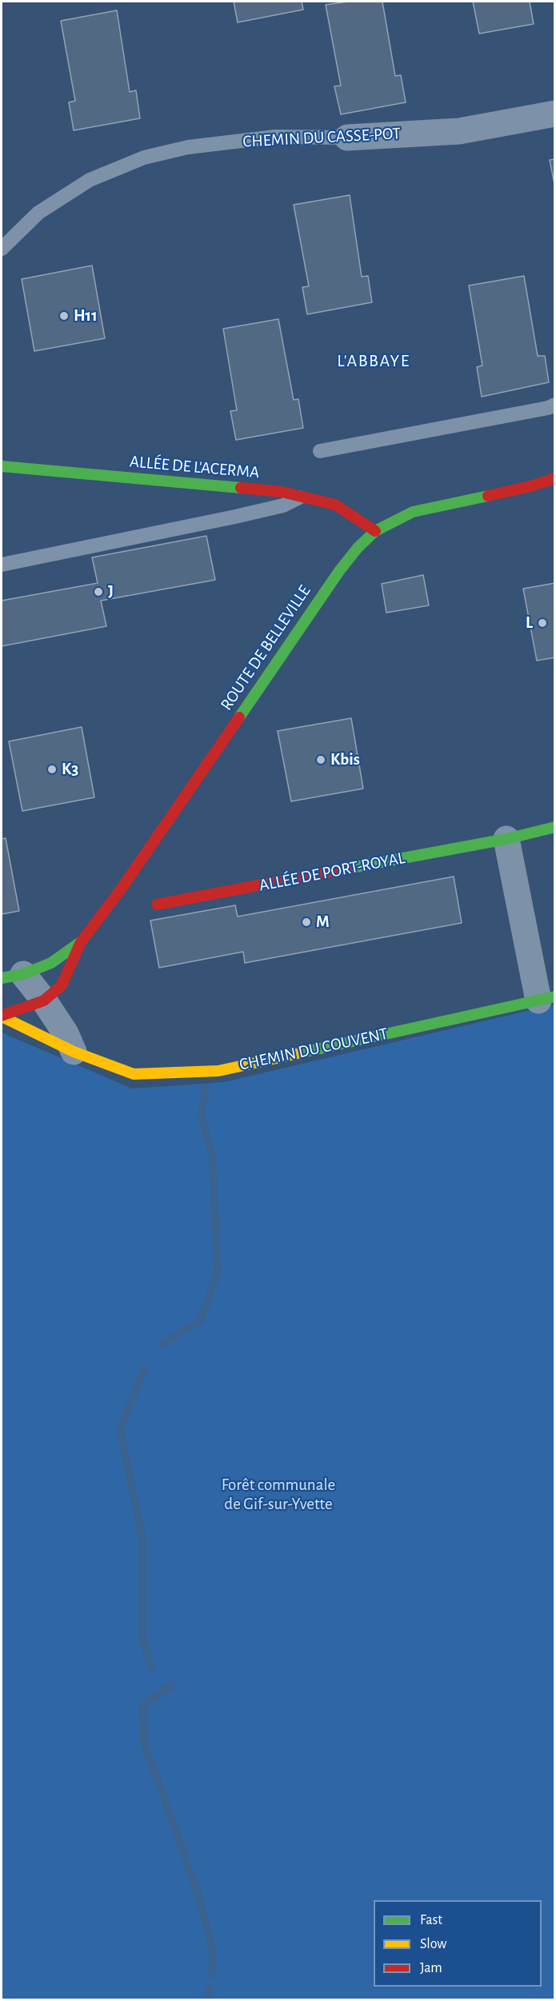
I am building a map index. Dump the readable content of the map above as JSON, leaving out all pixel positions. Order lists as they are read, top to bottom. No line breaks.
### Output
{"streets":{"street":["CHEMIN DU CASSE-POT","ALLÉE DE L'ACERMA","ROUTE DE BELLEVILLE","ALLÉE DE PORT-ROYAL","CHEMIN DU COUVENT"]},"crossings":[["ALLÉE DE L'ACERMA","ROUTE DE BELLEVILLE"]],"districts":["L'ABBAYE"],"parks":["Forêt communale de Gif-sur-Yvette"],"places":["H11","J","L","Kbis","K3","M"],"legend":["Fast","Slow","Jam"]}
